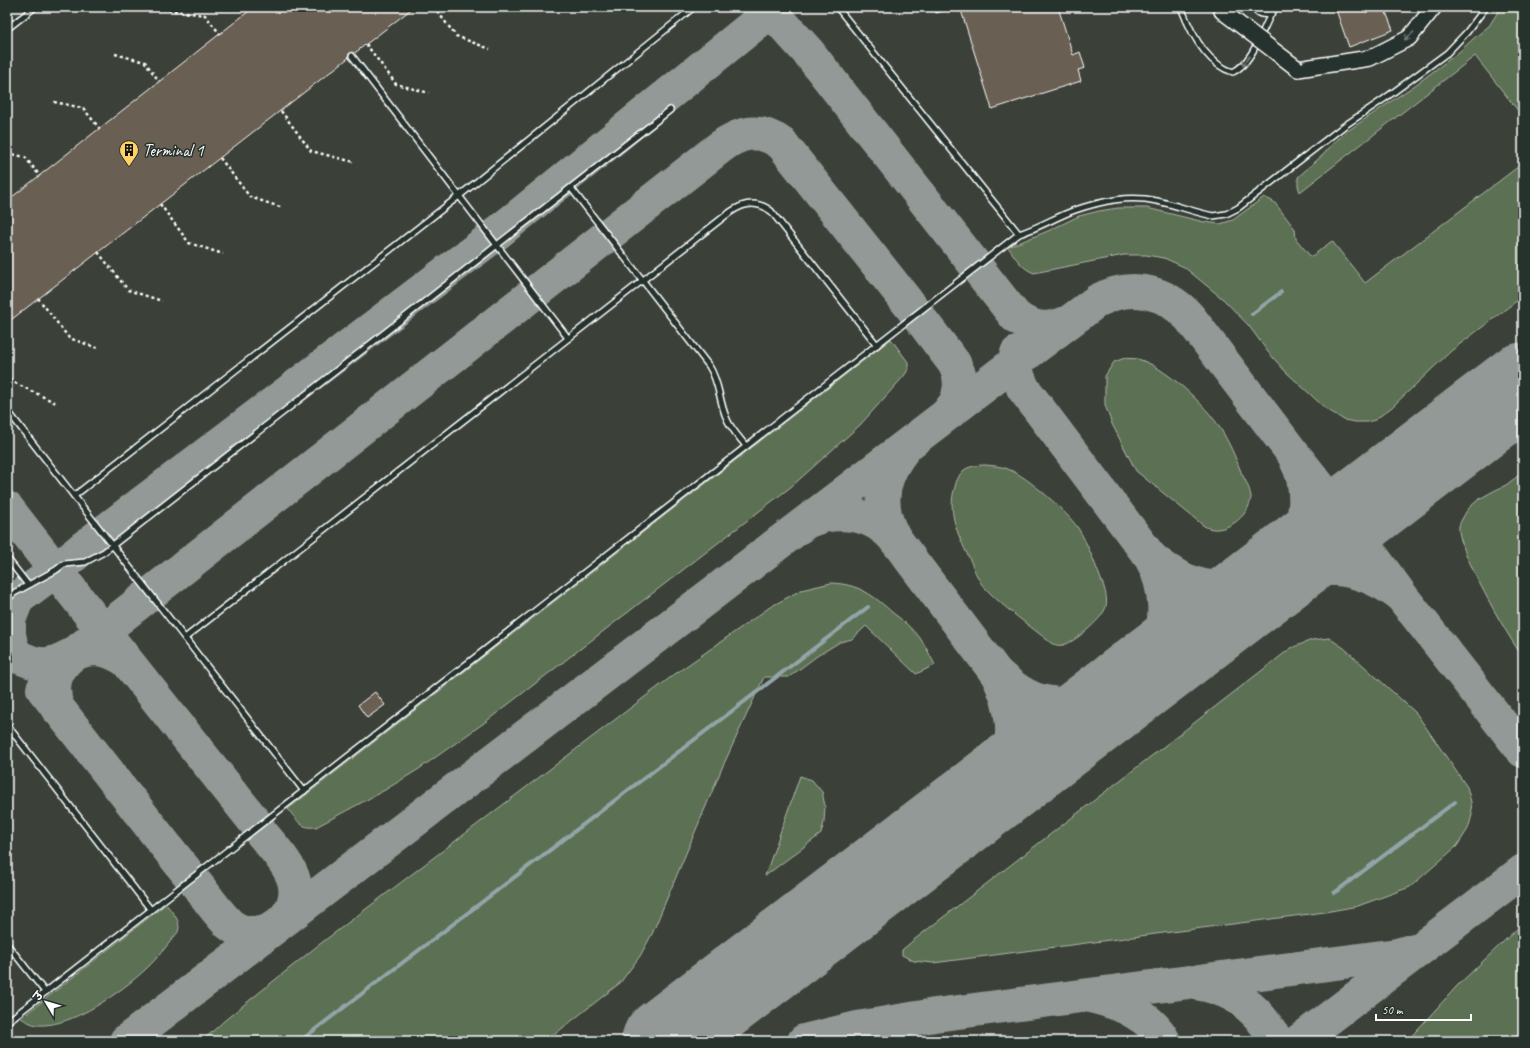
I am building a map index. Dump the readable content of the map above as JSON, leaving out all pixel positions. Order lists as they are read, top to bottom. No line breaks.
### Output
{"places":{"building":["Terminal 1"]},"scale_bar":"50 m","north":"top left"}
